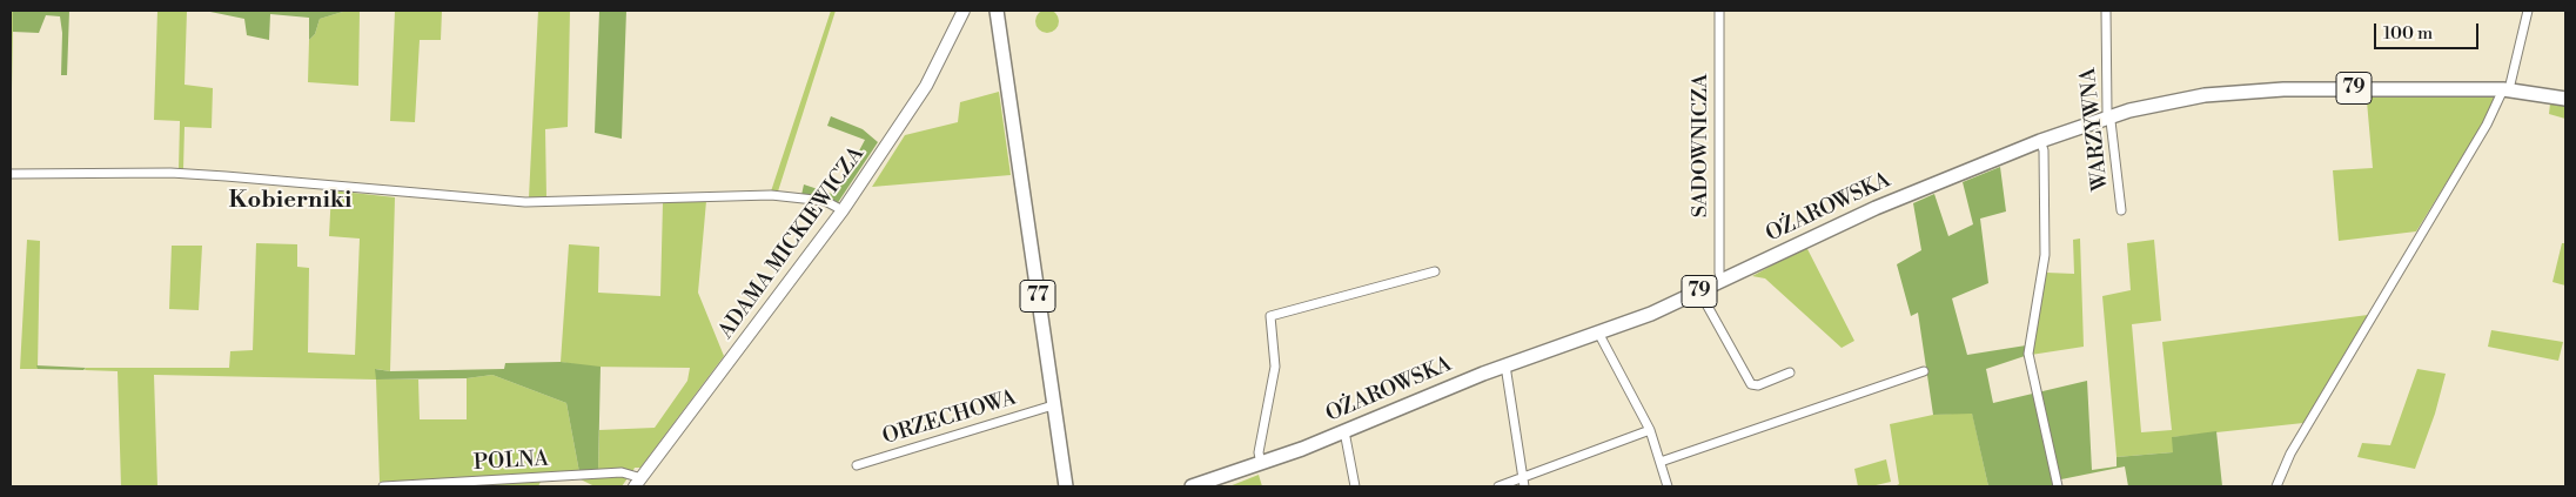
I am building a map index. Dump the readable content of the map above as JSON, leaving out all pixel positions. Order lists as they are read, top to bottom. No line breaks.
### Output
{"streets":{"main road":["79","OŻAROWSKA","77"],"street":["WARZYWNA","SADOWNICZA","ADAMA MICKIEWICZA","ORZECHOWA","POLNA"]},"crossings":[["79","OŻAROWSKA"],["WARZYWNA","OŻAROWSKA"],["SADOWNICZA","OŻAROWSKA"],["ADAMA MICKIEWICZA","POLNA"],["77","ORZECHOWA"]],"districts":["Kobierniki"],"scale_bar":"100 m"}
